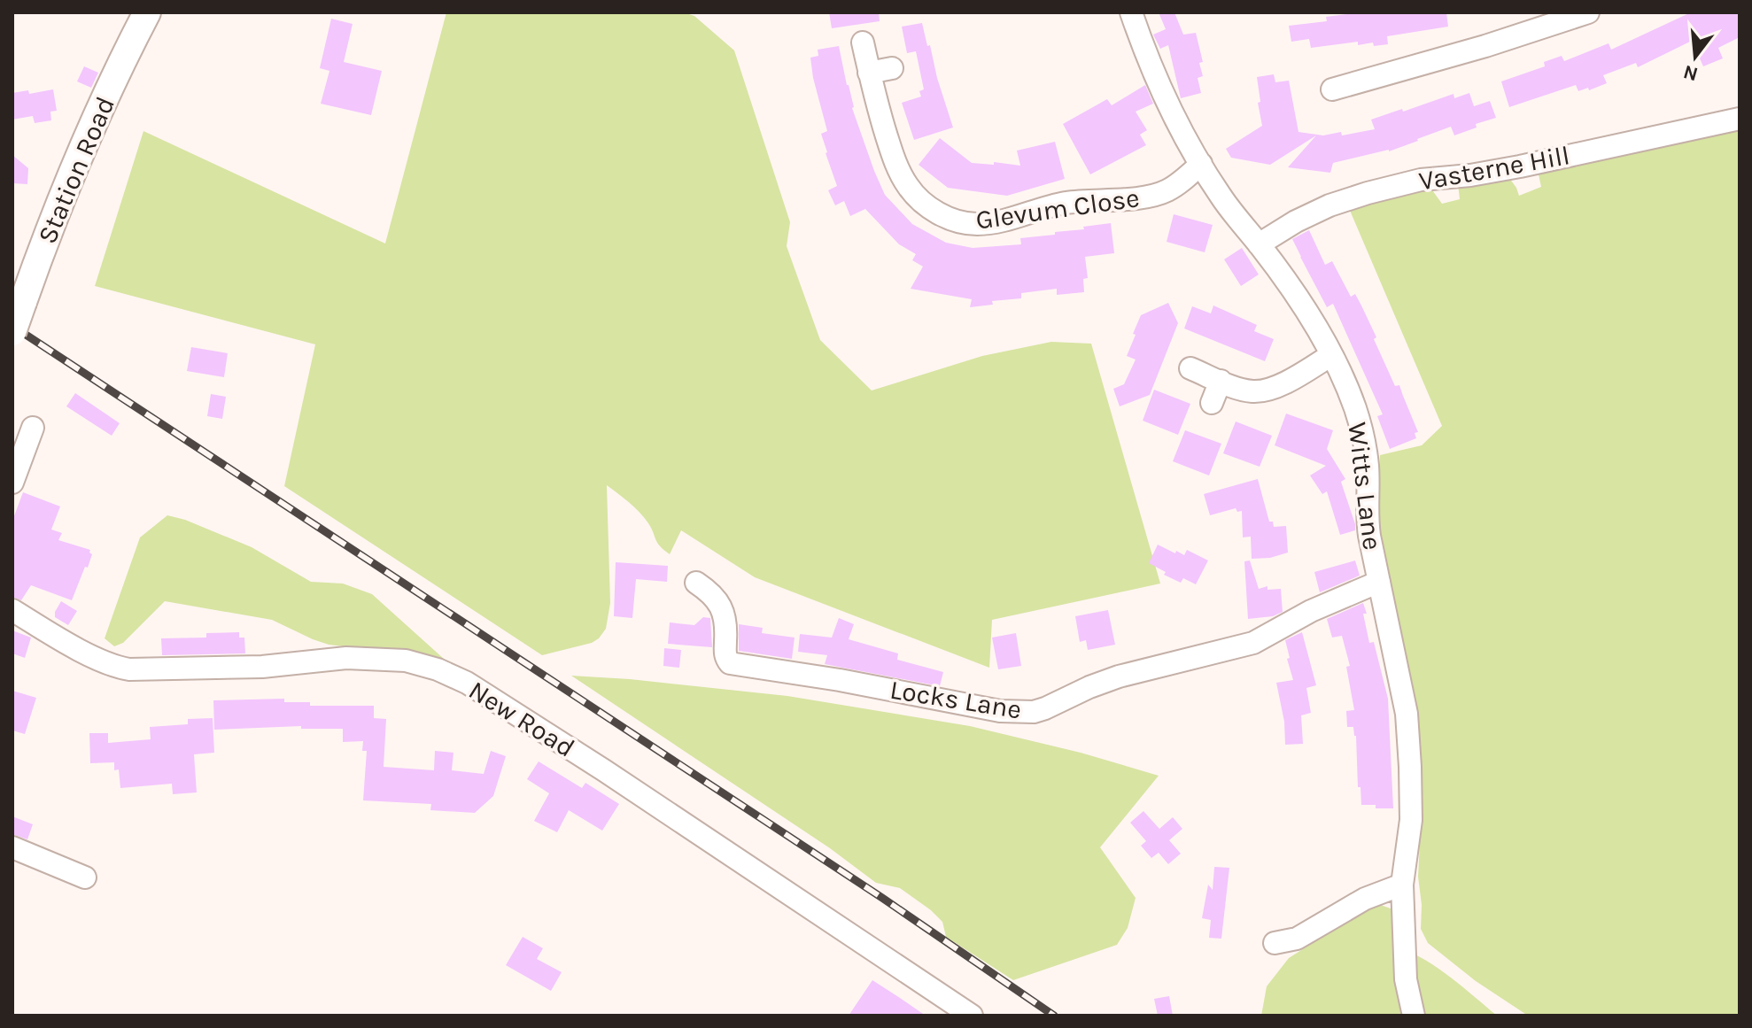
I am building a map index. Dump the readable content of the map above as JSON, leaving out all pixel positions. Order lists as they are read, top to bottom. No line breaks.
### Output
{"streets":{"street":["Vasterne Hill","Station Road","Glevum Close","Witts Lane","Locks Lane","New Road"]},"crossings":[["Vasterne Hill","Witts Lane"],["Glevum Close","Witts Lane"],["Witts Lane","Locks Lane"]],"north":"bottom"}
